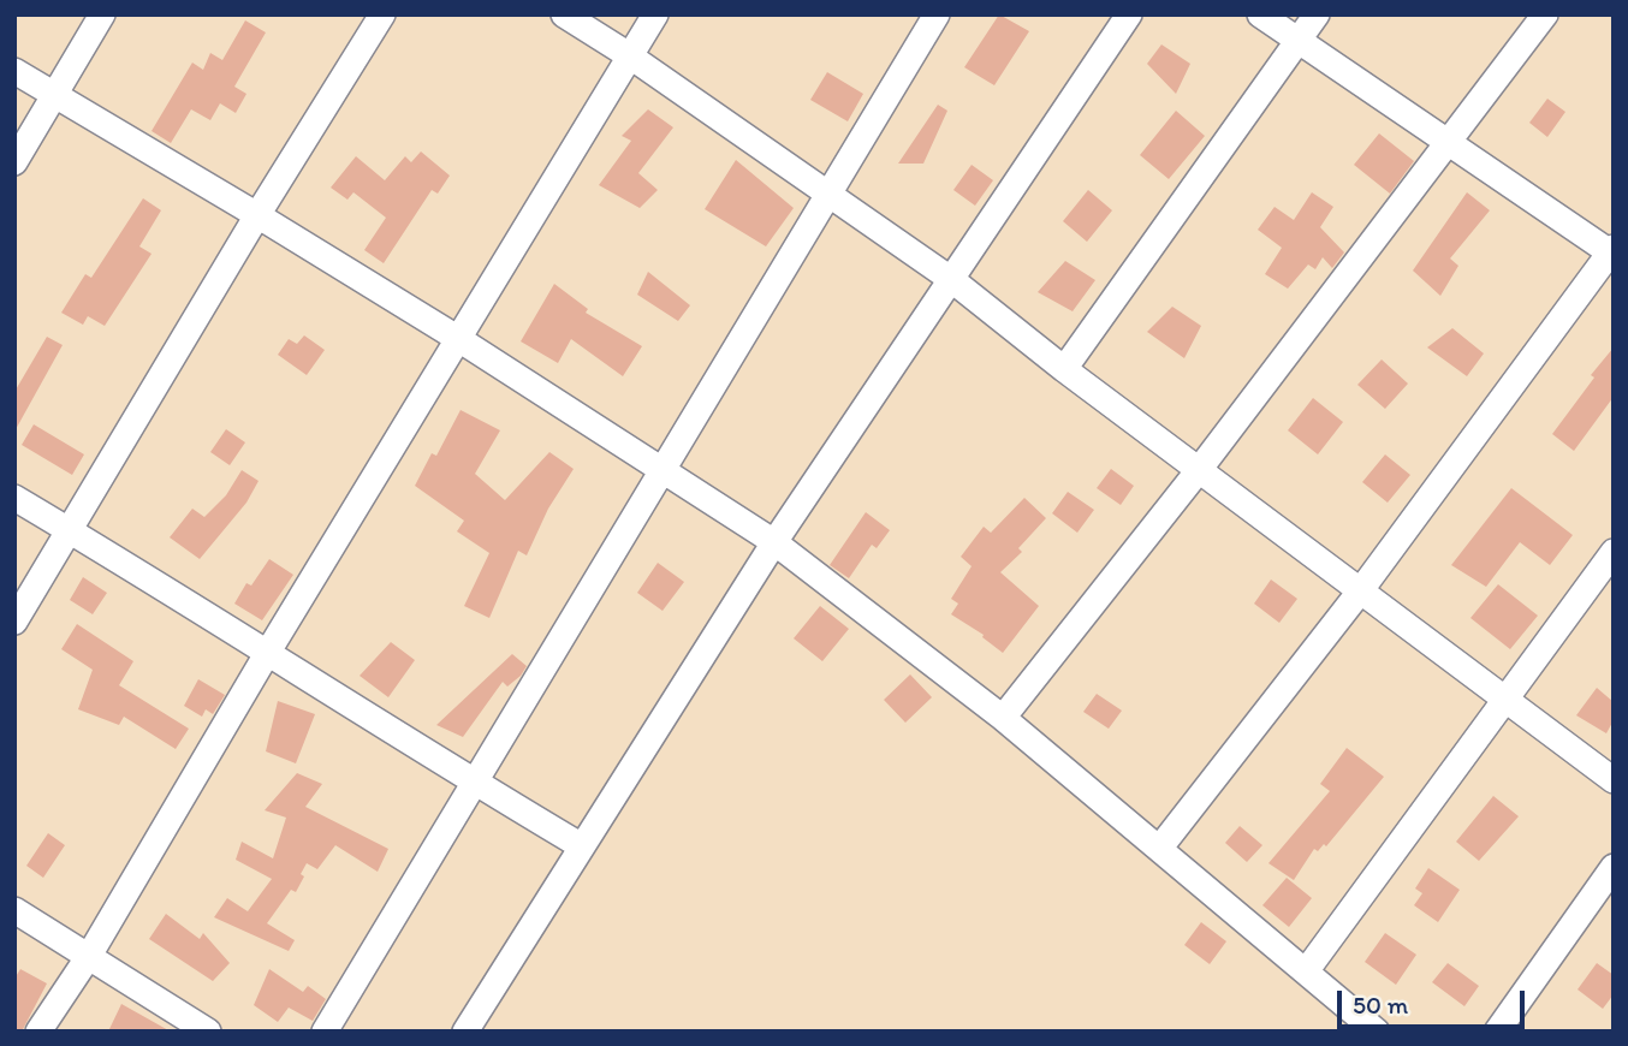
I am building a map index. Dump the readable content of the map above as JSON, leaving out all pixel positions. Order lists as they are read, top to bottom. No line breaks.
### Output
{"scale_bar":"50 m"}
